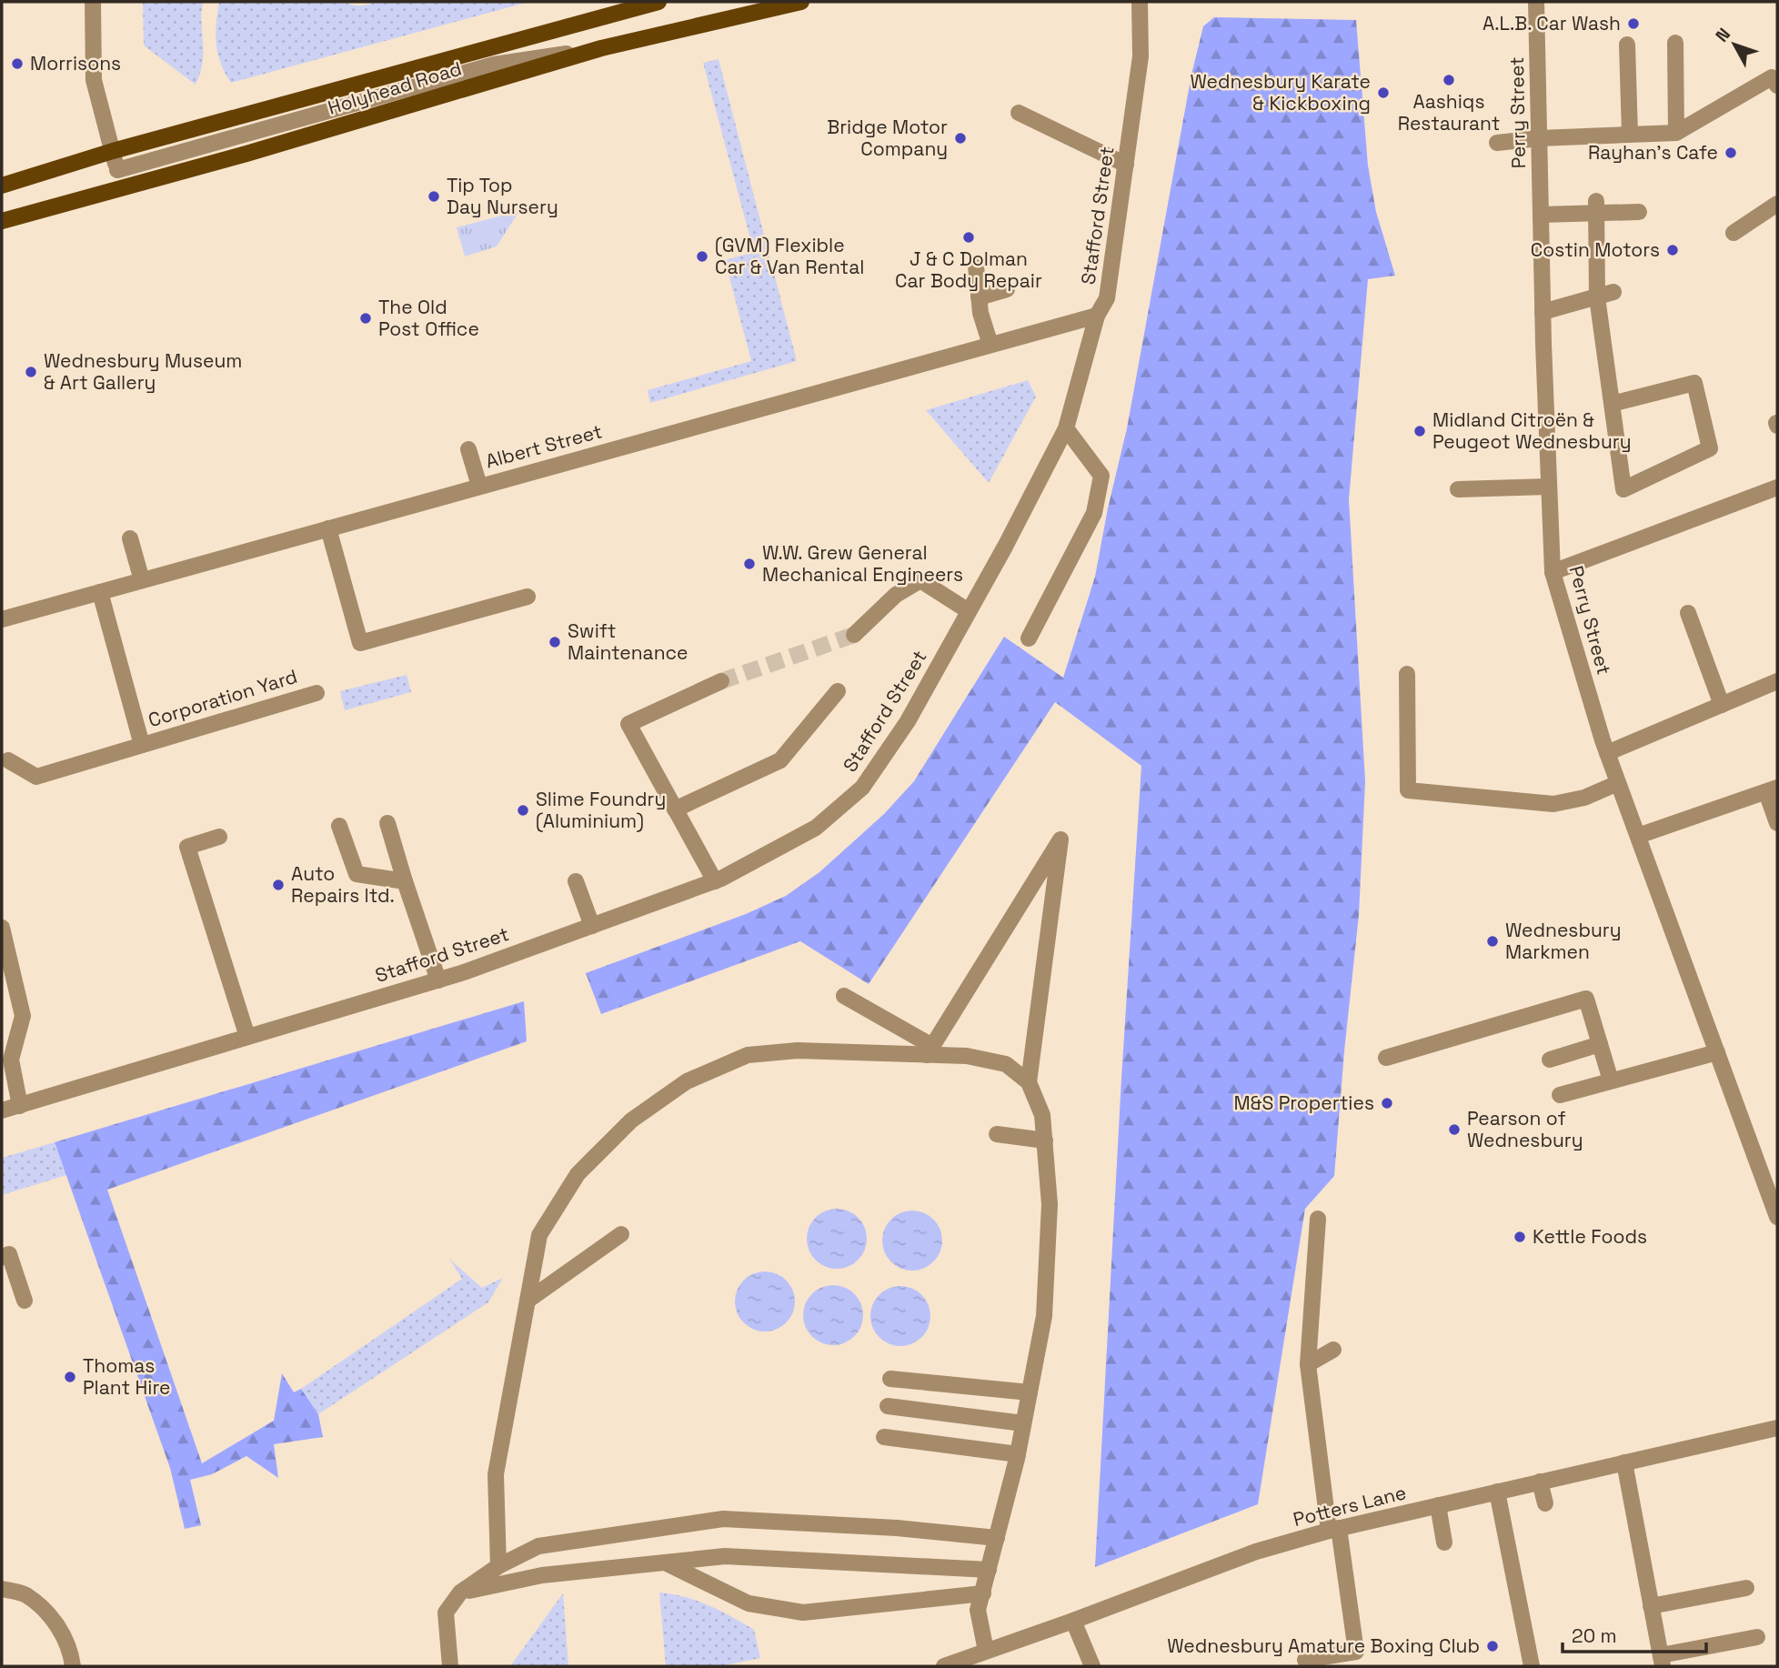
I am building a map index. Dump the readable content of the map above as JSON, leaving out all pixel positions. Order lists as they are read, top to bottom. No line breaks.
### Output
{"streets":{"main road":["Holyhead Road"],"street":["Perry Street","Stafford Street","Albert Street","Corporation Yard","Potters Lane"]},"crossings":[["Stafford Street","Albert Street"],["Albert Street","Corporation Yard"]],"places":["A.L.B. Car Wash","Morrisons","Aashiqs Restaurant","Wednesbury Karate & Kickboxing","Bridge Motor Company","Rayhan's Cafe","Tip Top Day Nursery","J & C Dolman Car Body Repair","Costin Motors","(GVM) Flexible Car & Van Rental","The Old Post Office","Wednesbury Museum & Art Gallery","Midland Citroën & Peugeot Wednesbury","W.W. Grew General Mechanical Engineers","Swift Maintenance","Slime Foundry (Aluminium)","Auto Repairs ltd.","Wednesbury Markmen","M&S Properties","Pearson of Wednesbury","Kettle Foods","Thomas Plant Hire","Wednesbury Amature Boxing Club"],"scale_bar":"20 m","north":"top left"}
